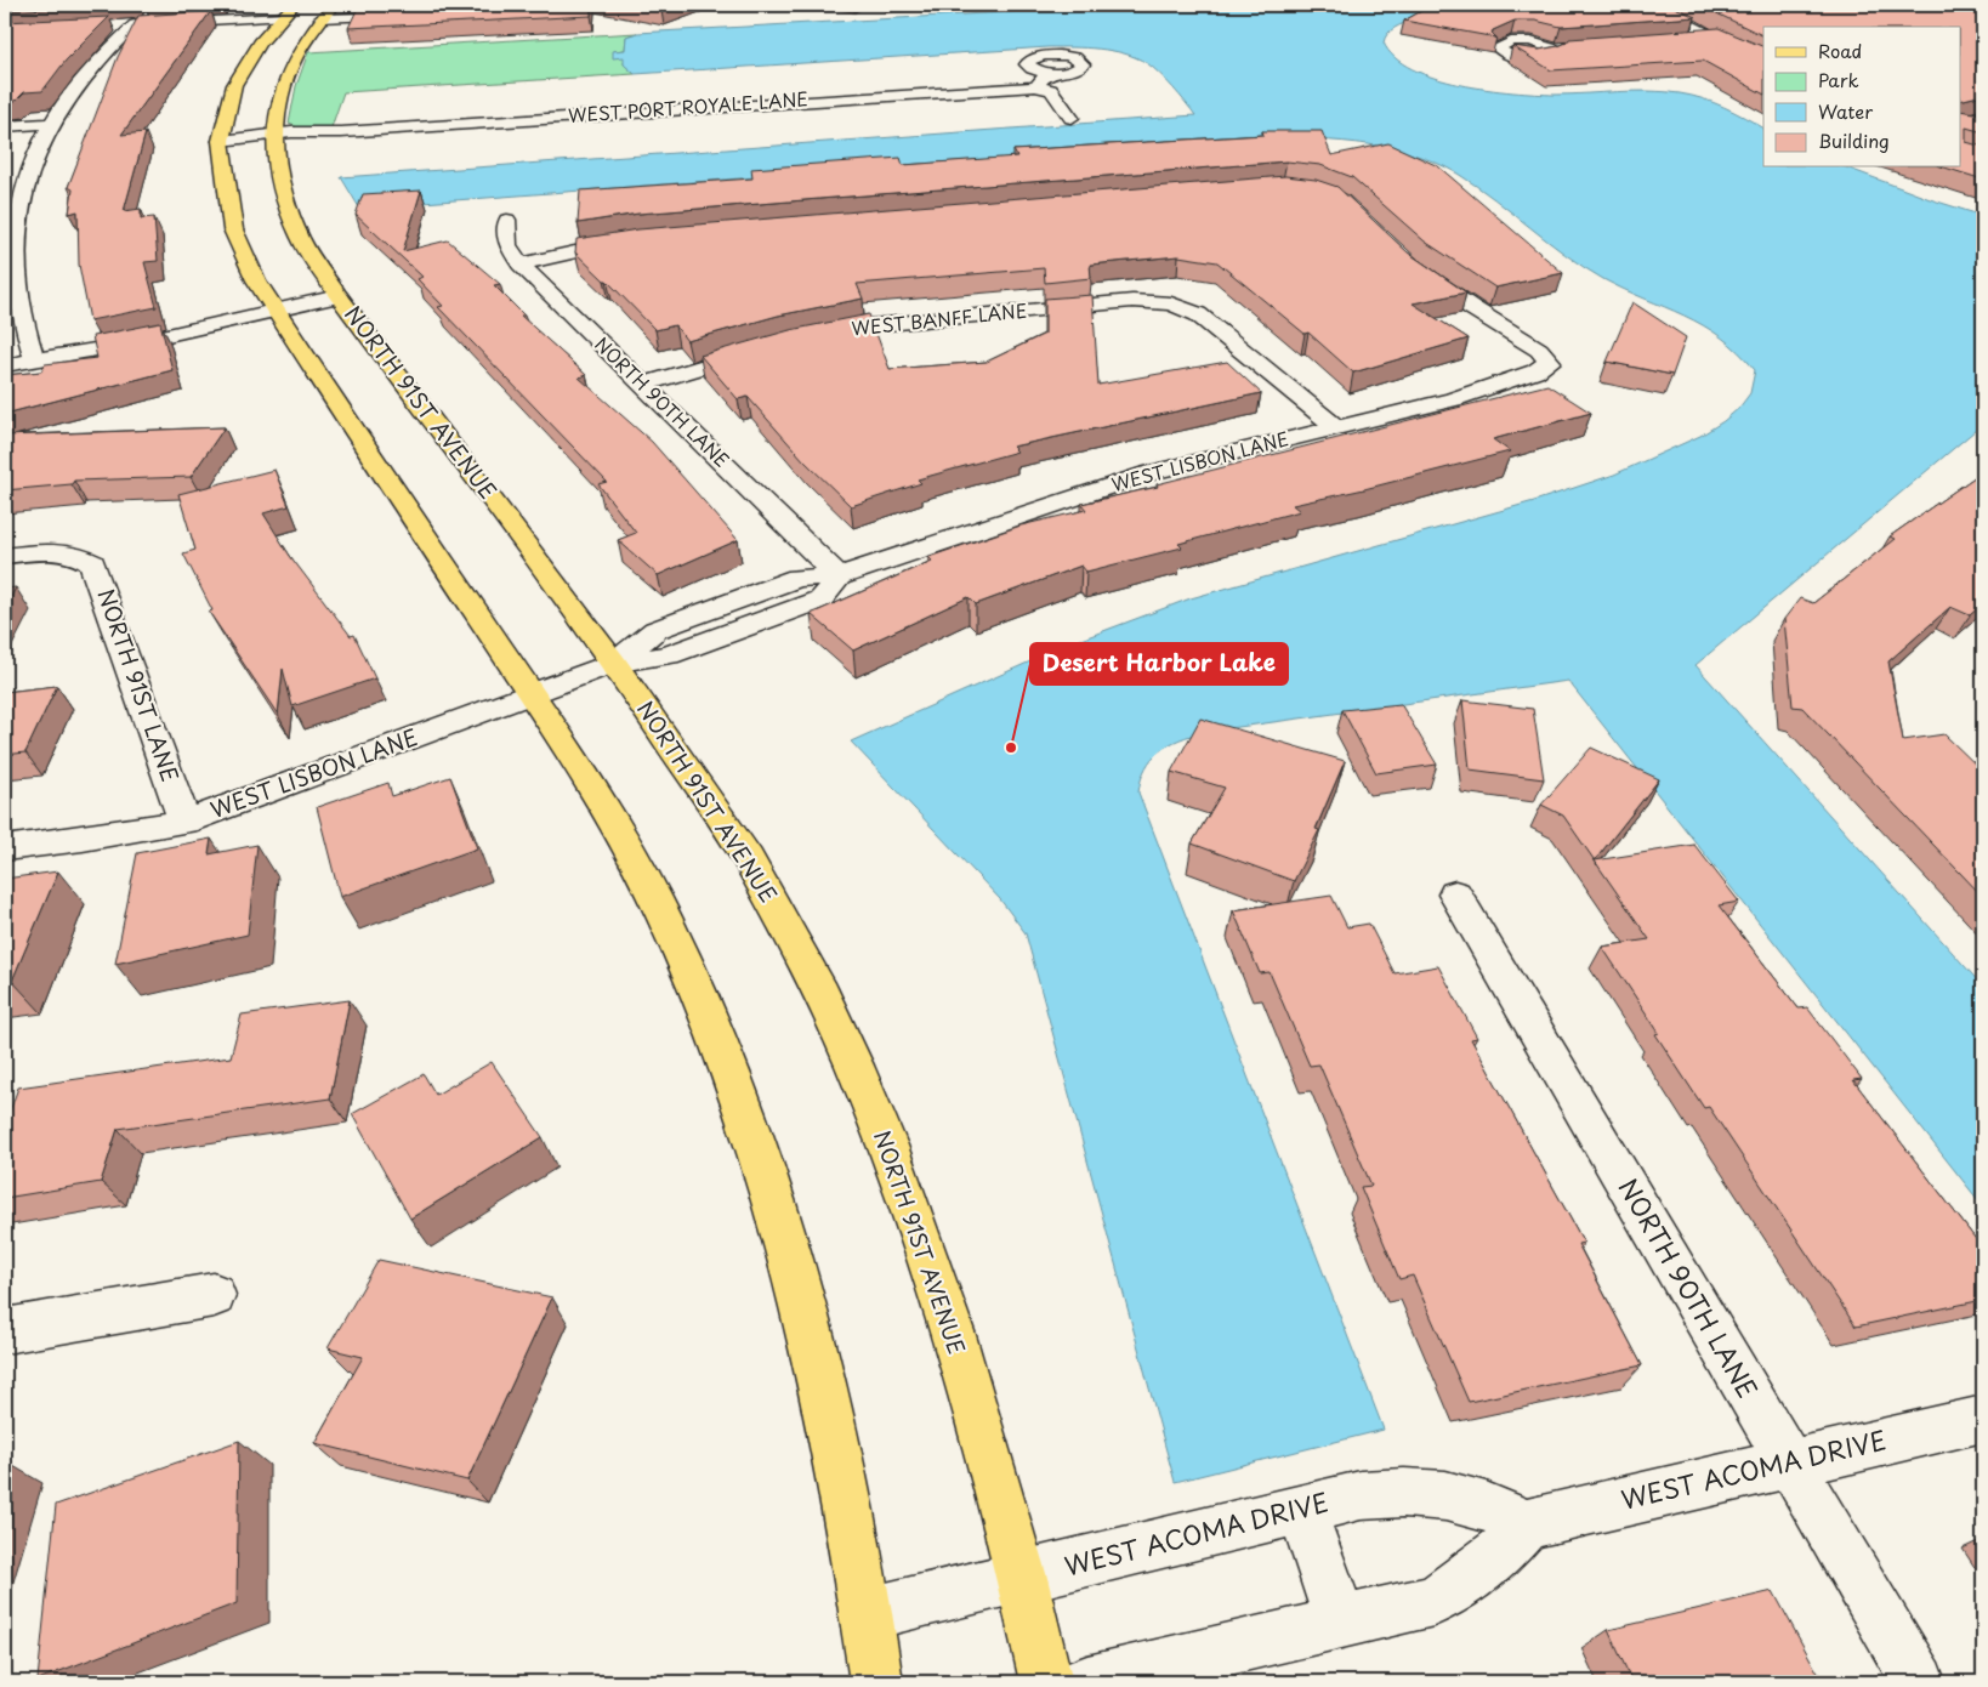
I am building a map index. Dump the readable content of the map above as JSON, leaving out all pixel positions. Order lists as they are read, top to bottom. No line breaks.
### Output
{"streets":{"main road":["NORTH 91ST AVENUE"],"street":["WEST PORT ROYALE LANE","WEST BANFF LANE","NORTH 90TH LANE","WEST LISBON LANE","NORTH 91ST LANE","WEST ACOMA DRIVE"]},"crossings":[["WEST PORT ROYALE LANE","NORTH 91ST AVENUE"],["WEST BANFF LANE","WEST LISBON LANE"],["NORTH 91ST AVENUE","WEST LISBON LANE"],["NORTH 91ST AVENUE","WEST ACOMA DRIVE"],["NORTH 90TH LANE","WEST LISBON LANE"],["NORTH 90TH LANE","WEST ACOMA DRIVE"],["WEST LISBON LANE","NORTH 91ST LANE"]],"places":["Desert Harbor Lake"],"legend":["Road","Park","Water","Building"]}
